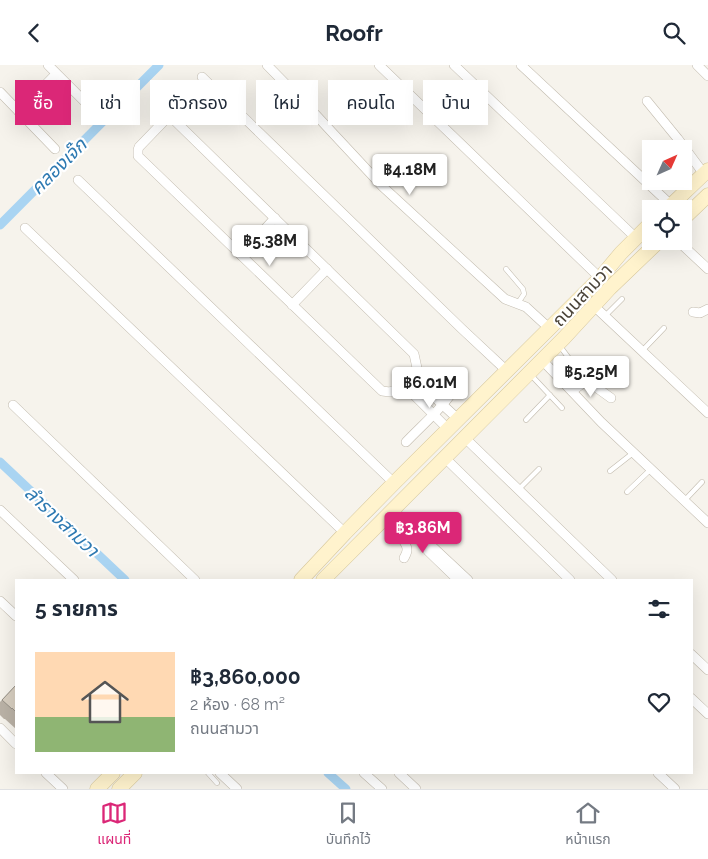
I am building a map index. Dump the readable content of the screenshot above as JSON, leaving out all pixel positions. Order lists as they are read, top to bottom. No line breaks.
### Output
{"streets":{"street":["ถนนสามวา"]},"water":["คลองเจ๊ก","ลำรางสามวา"],"north":"top right","page":{"header":"Roofr","chip":["ซื้อ","เช่า","ตัวกรอง","ใหม่","คอนโด","บ้าน"],"price":["฿4.18M","฿5.38M","฿5.25M","฿6.01M","฿3.86M"],"heading":"5 รายการ","list":[{"name":"฿3,860,000","note":"2 ห้อง · 68 m² · ถนนสามวา"}],"tabs":["แผนที่","บันทึกไว้","หน้าแรก"]}}
